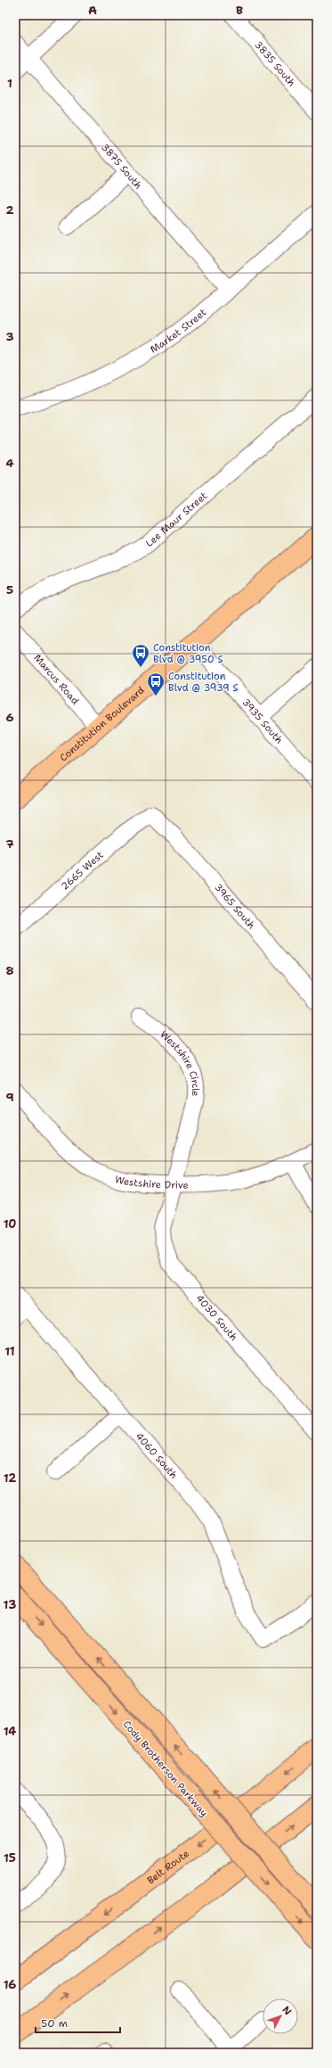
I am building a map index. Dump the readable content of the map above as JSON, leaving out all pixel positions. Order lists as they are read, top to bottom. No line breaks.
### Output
{"streets":{"main road":["Constitution Boulevard","Cody Brotherson Parkway","Belt Route"],"street":["3835 South","3875 South","Market Street","Lee Maur Street","Marcus Road","3935 South","2665 West","3965 South","Westshire Circle","Westshire Drive","4030 South","4060 South"]},"crossings":[["3875 South","Market Street"],["Marcus Road","Constitution Boulevard"],["3935 South","Constitution Boulevard"],["2665 West","3965 South"],["Westshire Circle","Westshire Drive"],["Westshire Circle","4030 South"],["Westshire Drive","4030 South"]],"places":{"bus stop":["Constitution Blvd @ 3950 S","Constitution Blvd @ 3939 S"]},"scale_bar":"50 m","north":"top right","grid":{"columns":["A","B"],"rows":["1","2","3","4","5","6","7","8","9","10","11","12","13","14","15","16"]}}
